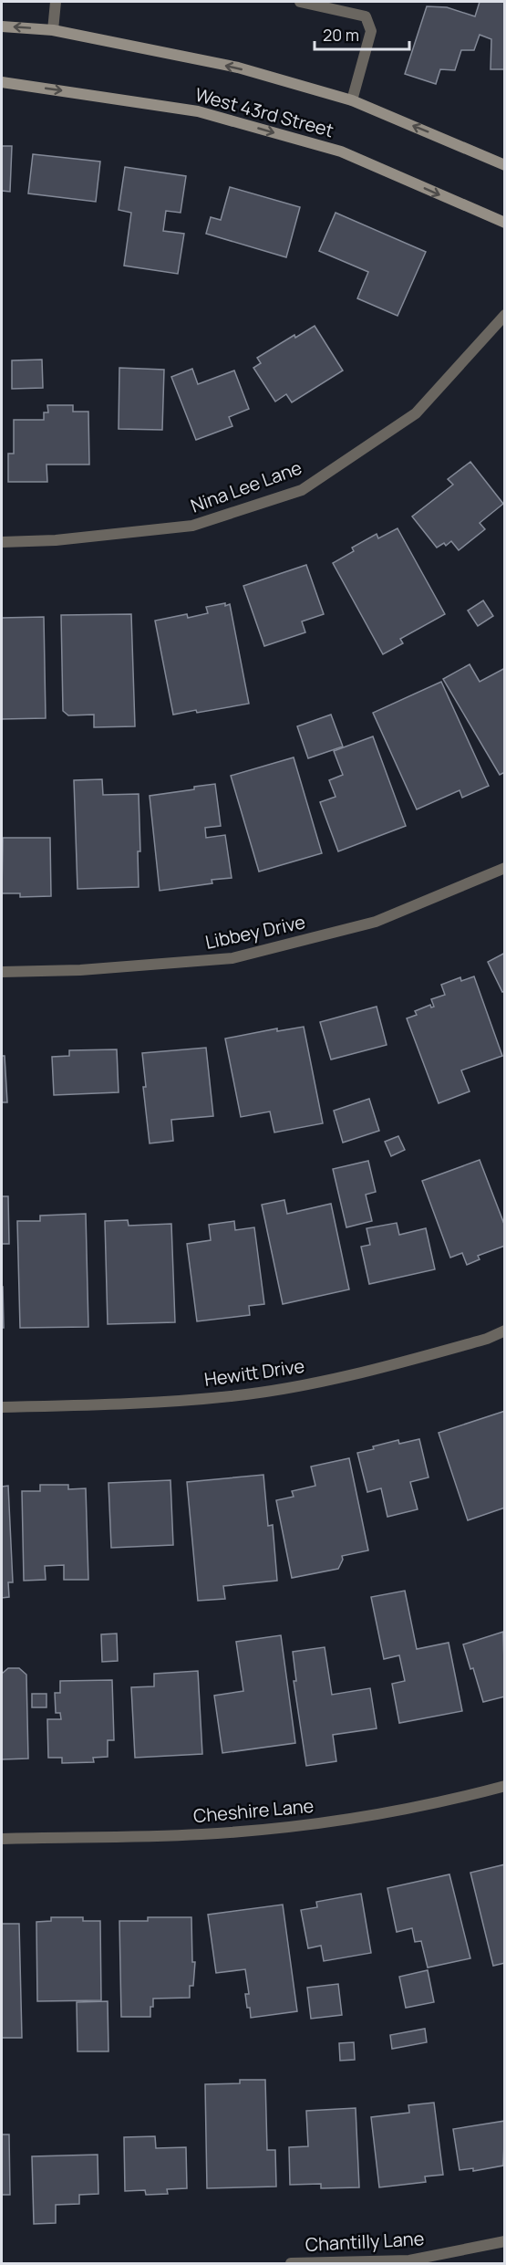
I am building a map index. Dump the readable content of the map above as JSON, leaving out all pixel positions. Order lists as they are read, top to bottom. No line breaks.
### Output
{"streets":{"main road":["West 43rd Street"],"street":["Nina Lee Lane","Libbey Drive","Hewitt Drive","Cheshire Lane","Chantilly Lane"]},"scale_bar":"20 m"}
